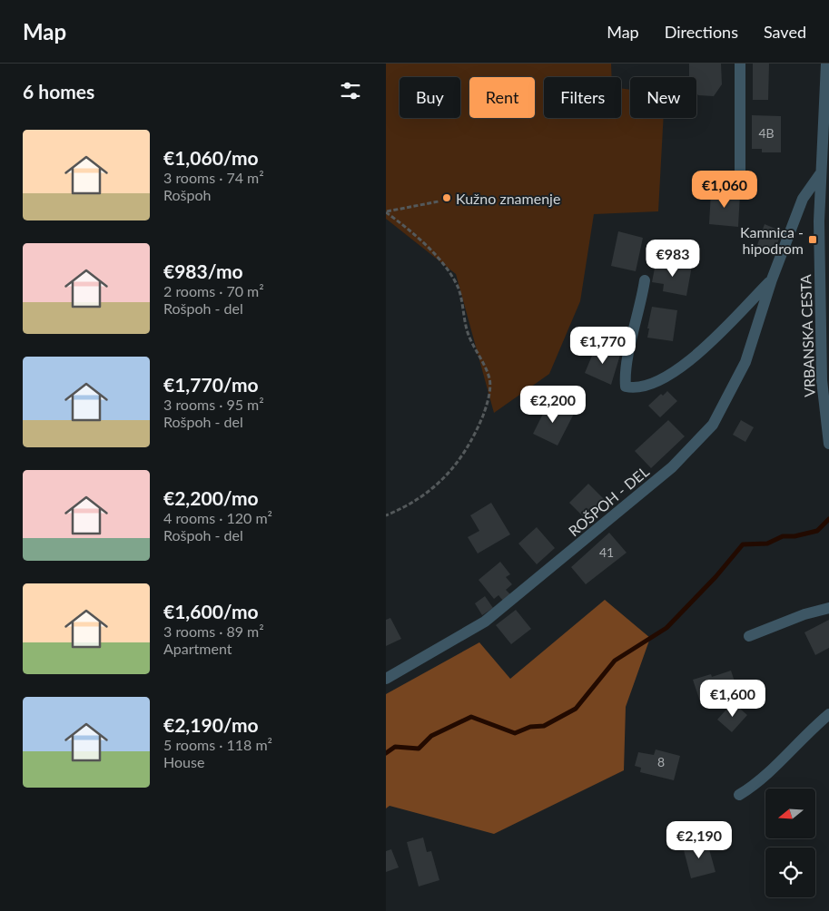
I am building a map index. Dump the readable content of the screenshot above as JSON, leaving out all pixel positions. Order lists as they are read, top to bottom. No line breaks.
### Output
{"streets":{"street":["VRBANSKA CESTA","ROŠPOH - DEL"]},"crossings":[["VRBANSKA CESTA","ROŠPOH - DEL"]],"places":{"other":["Kužno znamenje"],"transit":["Kamnica - hipodrom"]},"house_numbers":["4B","41","8"],"north":"left","page":{"header":"Map","nav":["Map","Directions","Saved"],"heading":"6 homes","chip":["Buy","Rent","Filters","New"],"list":[{"name":"€1,060/mo","note":"3 rooms · 74 m² · Rošpoh"},{"name":"€983/mo","note":"2 rooms · 70 m² · Rošpoh - del"},{"name":"€1,770/mo","note":"3 rooms · 95 m² · Rošpoh - del"},{"name":"€2,200/mo","note":"4 rooms · 120 m² · Rošpoh - del"},{"name":"€1,600/mo","note":"3 rooms · 89 m² · Apartment"},{"name":"€2,190/mo","note":"5 rooms · 118 m² · House"}],"price":["€1,060","€983","€1,770","€2,200","€1,600","€2,190"]}}
